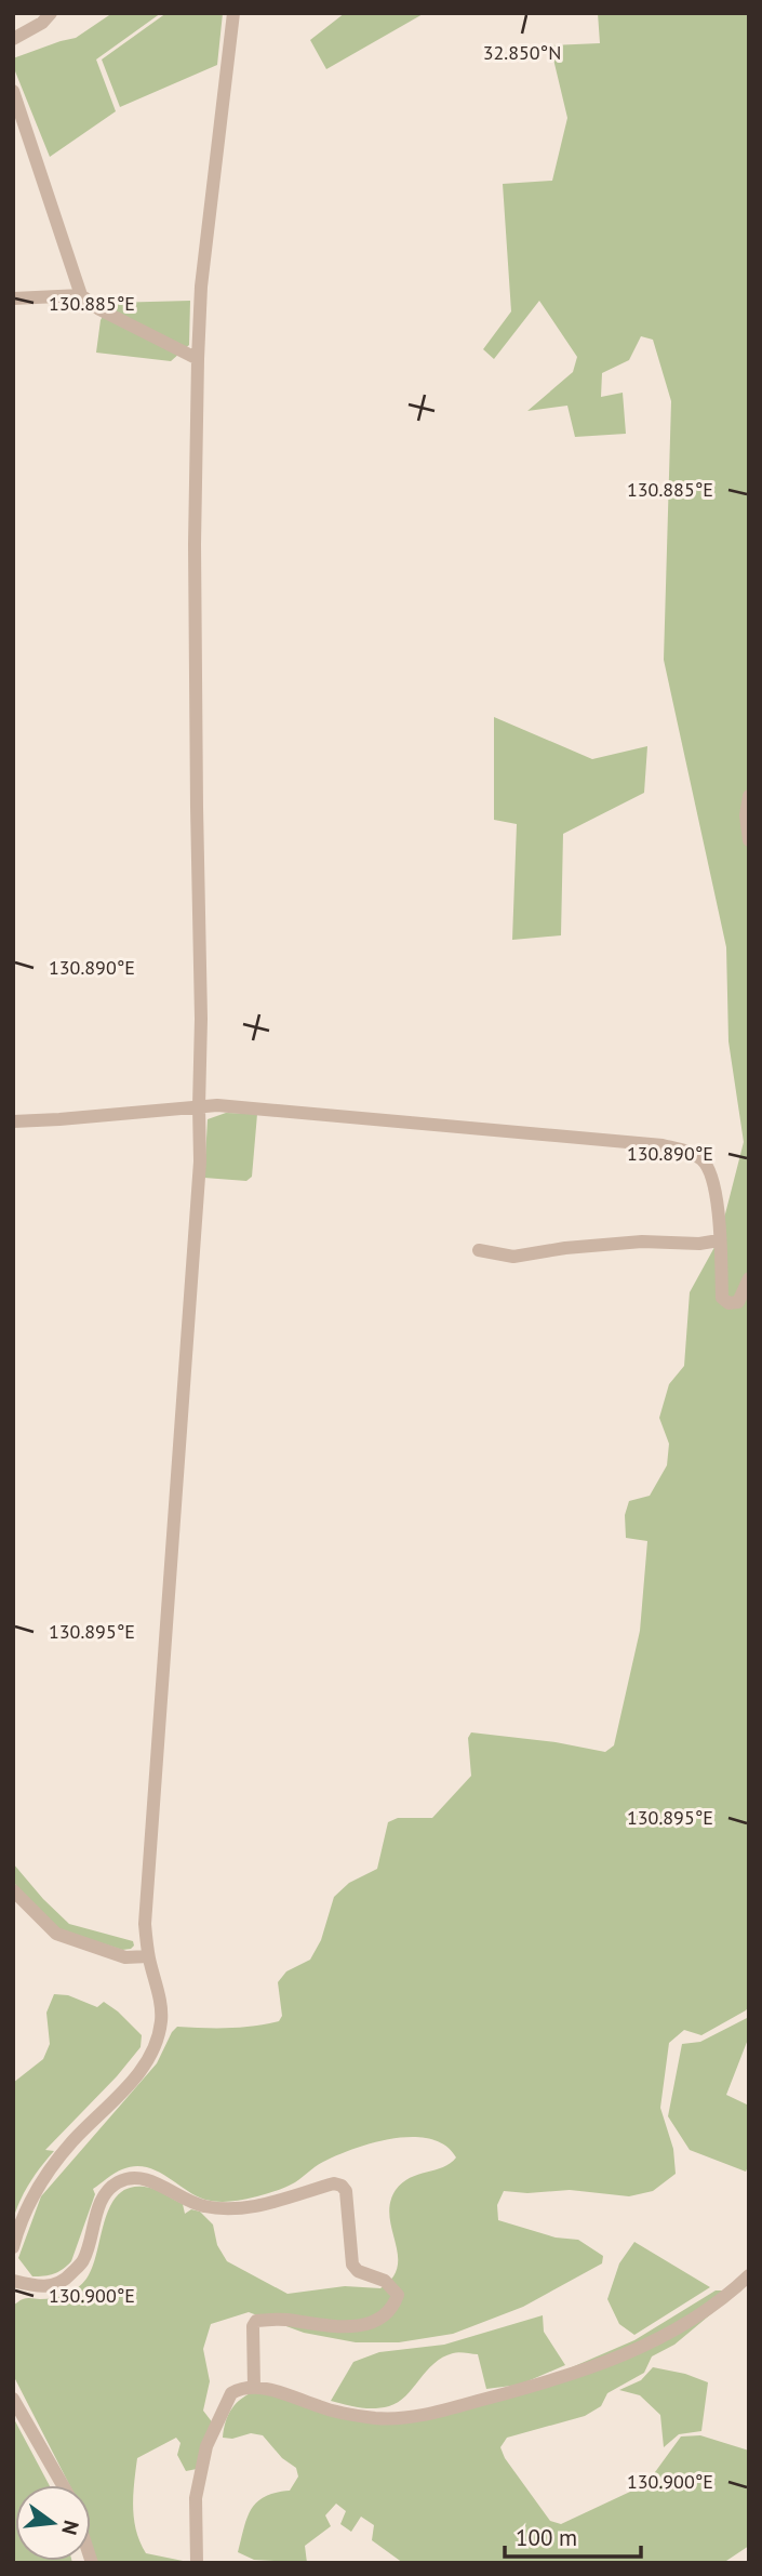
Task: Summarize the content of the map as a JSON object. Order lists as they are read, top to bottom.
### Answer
{
  "scale_bar": "100 m",
  "north": "right",
  "coordinates": [
    "32.850°N",
    "130.885°E",
    "130.890°E",
    "130.895°E",
    "130.900°E"
  ]
}
